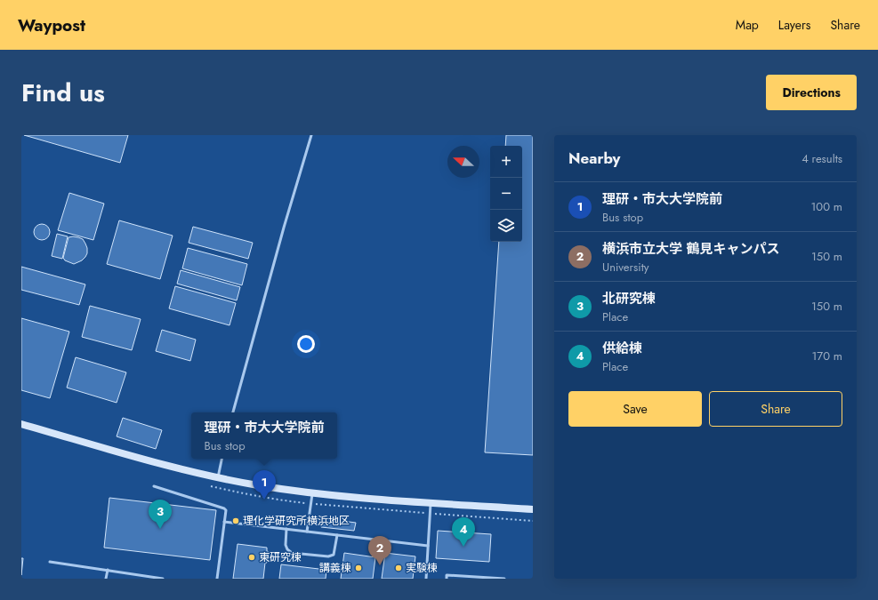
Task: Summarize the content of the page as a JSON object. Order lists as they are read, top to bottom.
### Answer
{
  "places": [
    "理化学研究所横浜地区",
    "東研究棟",
    "講義棟",
    "実験棟"
  ],
  "north": "left",
  "page": {
    "header": "Waypost",
    "nav": ["Map", "Layers", "Share"],
    "title": "Find us",
    "buttons": [
      "Directions",
      ["Save", "Share"]
    ],
    "heading": ["Nearby", "4 results"],
    "map_buttons": ["+", "−"],
    "list": [
      {
        "mark": "1",
        "name": "理研・市大大学院前",
        "note": "Bus stop",
        "value": "100 m"
      },
      {
        "mark": "2",
        "name": "横浜市立大学 鶴見キャンパス",
        "note": "University",
        "value": "150 m"
      },
      {
        "mark": "3",
        "name": "北研究棟",
        "note": "Place",
        "value": "150 m"
      },
      {
        "mark": "4",
        "name": "供給棟",
        "note": "Place",
        "value": "170 m"
      }
    ],
    "popup": ["理研・市大大学院前", "Bus stop"],
    "pins": [
      "1",
      "3",
      "4",
      "2"
    ]
  }
}
